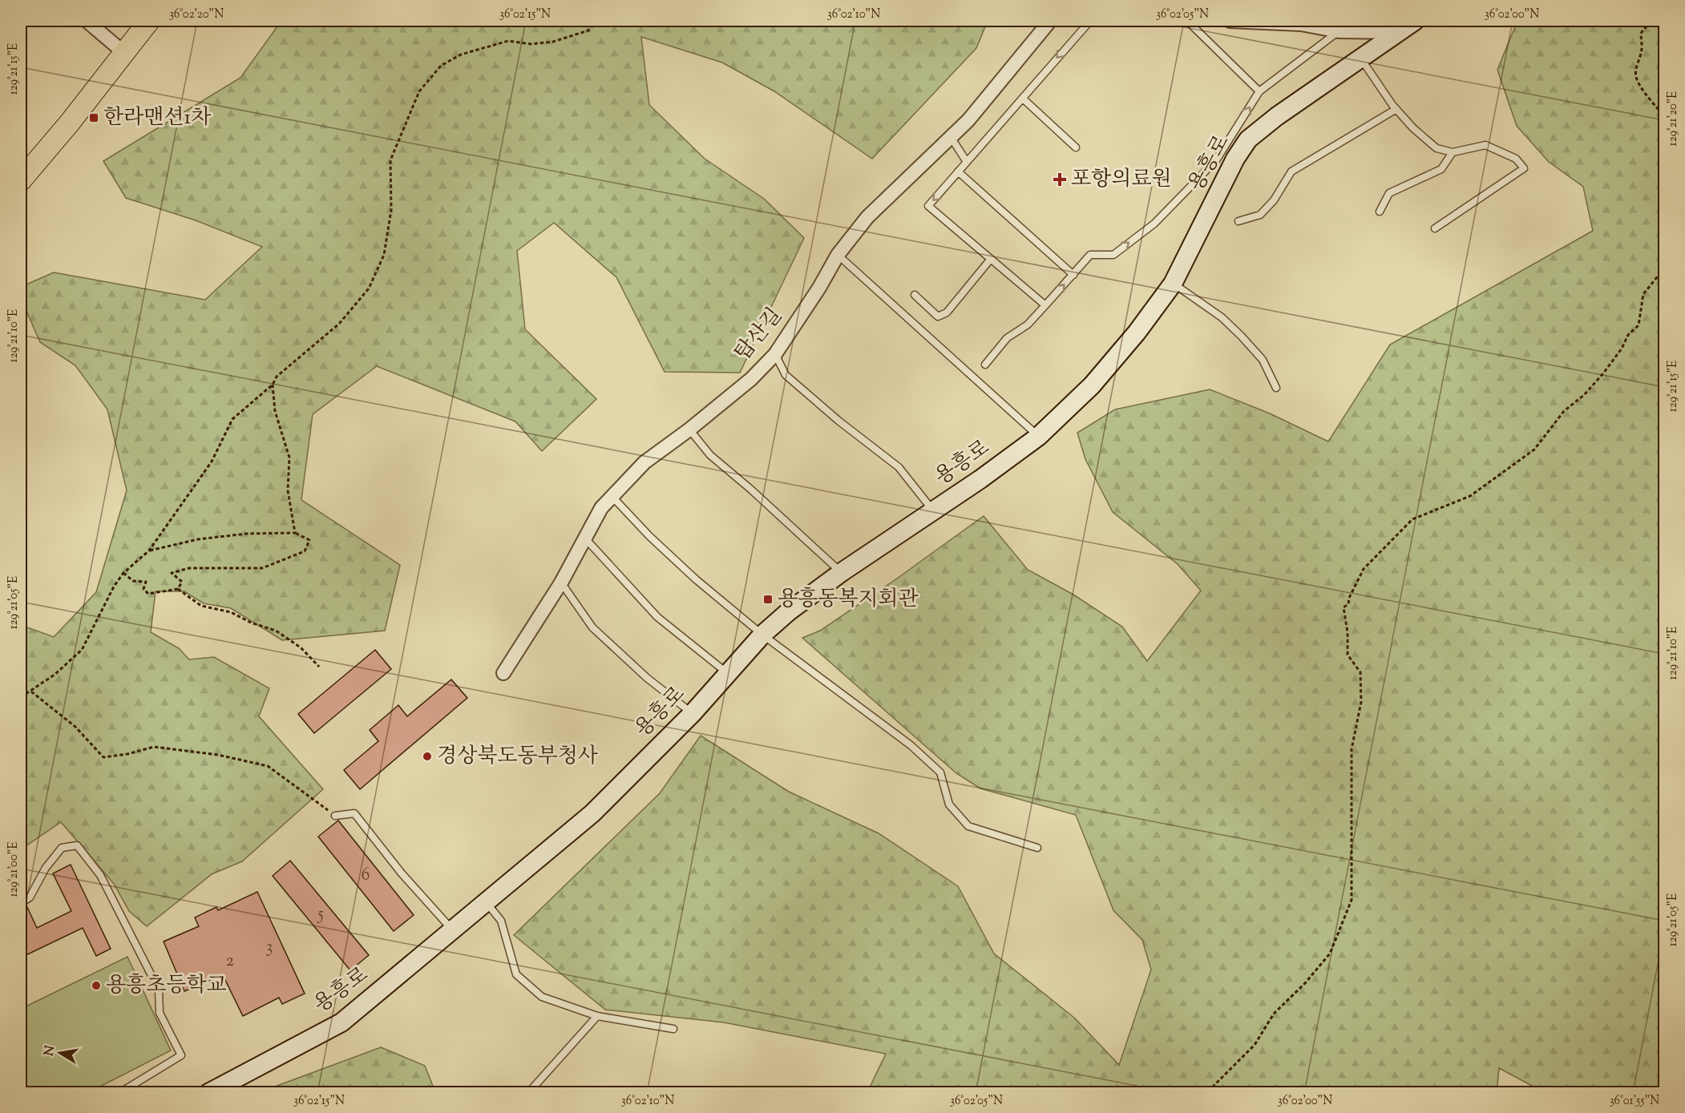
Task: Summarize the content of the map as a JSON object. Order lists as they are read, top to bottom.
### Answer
{
  "streets": {
    "street": ["용흥로", "탑산길"]
  },
  "places": {
    "transit": ["한라맨션1차", "용흥동복지회관"],
    "health": ["포항의료원"],
    "other": ["경상북도동부청사", "용흥초등학교"]
  },
  "house_numbers": [
    "6",
    "5",
    "3",
    "2"
  ],
  "north": "left",
  "coordinates": [
    "36°02'20\"N",
    "36°02'15\"N",
    "36°02'10\"N",
    "36°02'05\"N",
    "36°02'00\"N",
    "129°21'15\"E",
    "129°21'20\"E",
    "129°21'10\"E",
    "129°21'05\"E",
    "129°21'00\"E",
    "36°01'55\"N"
  ]
}
